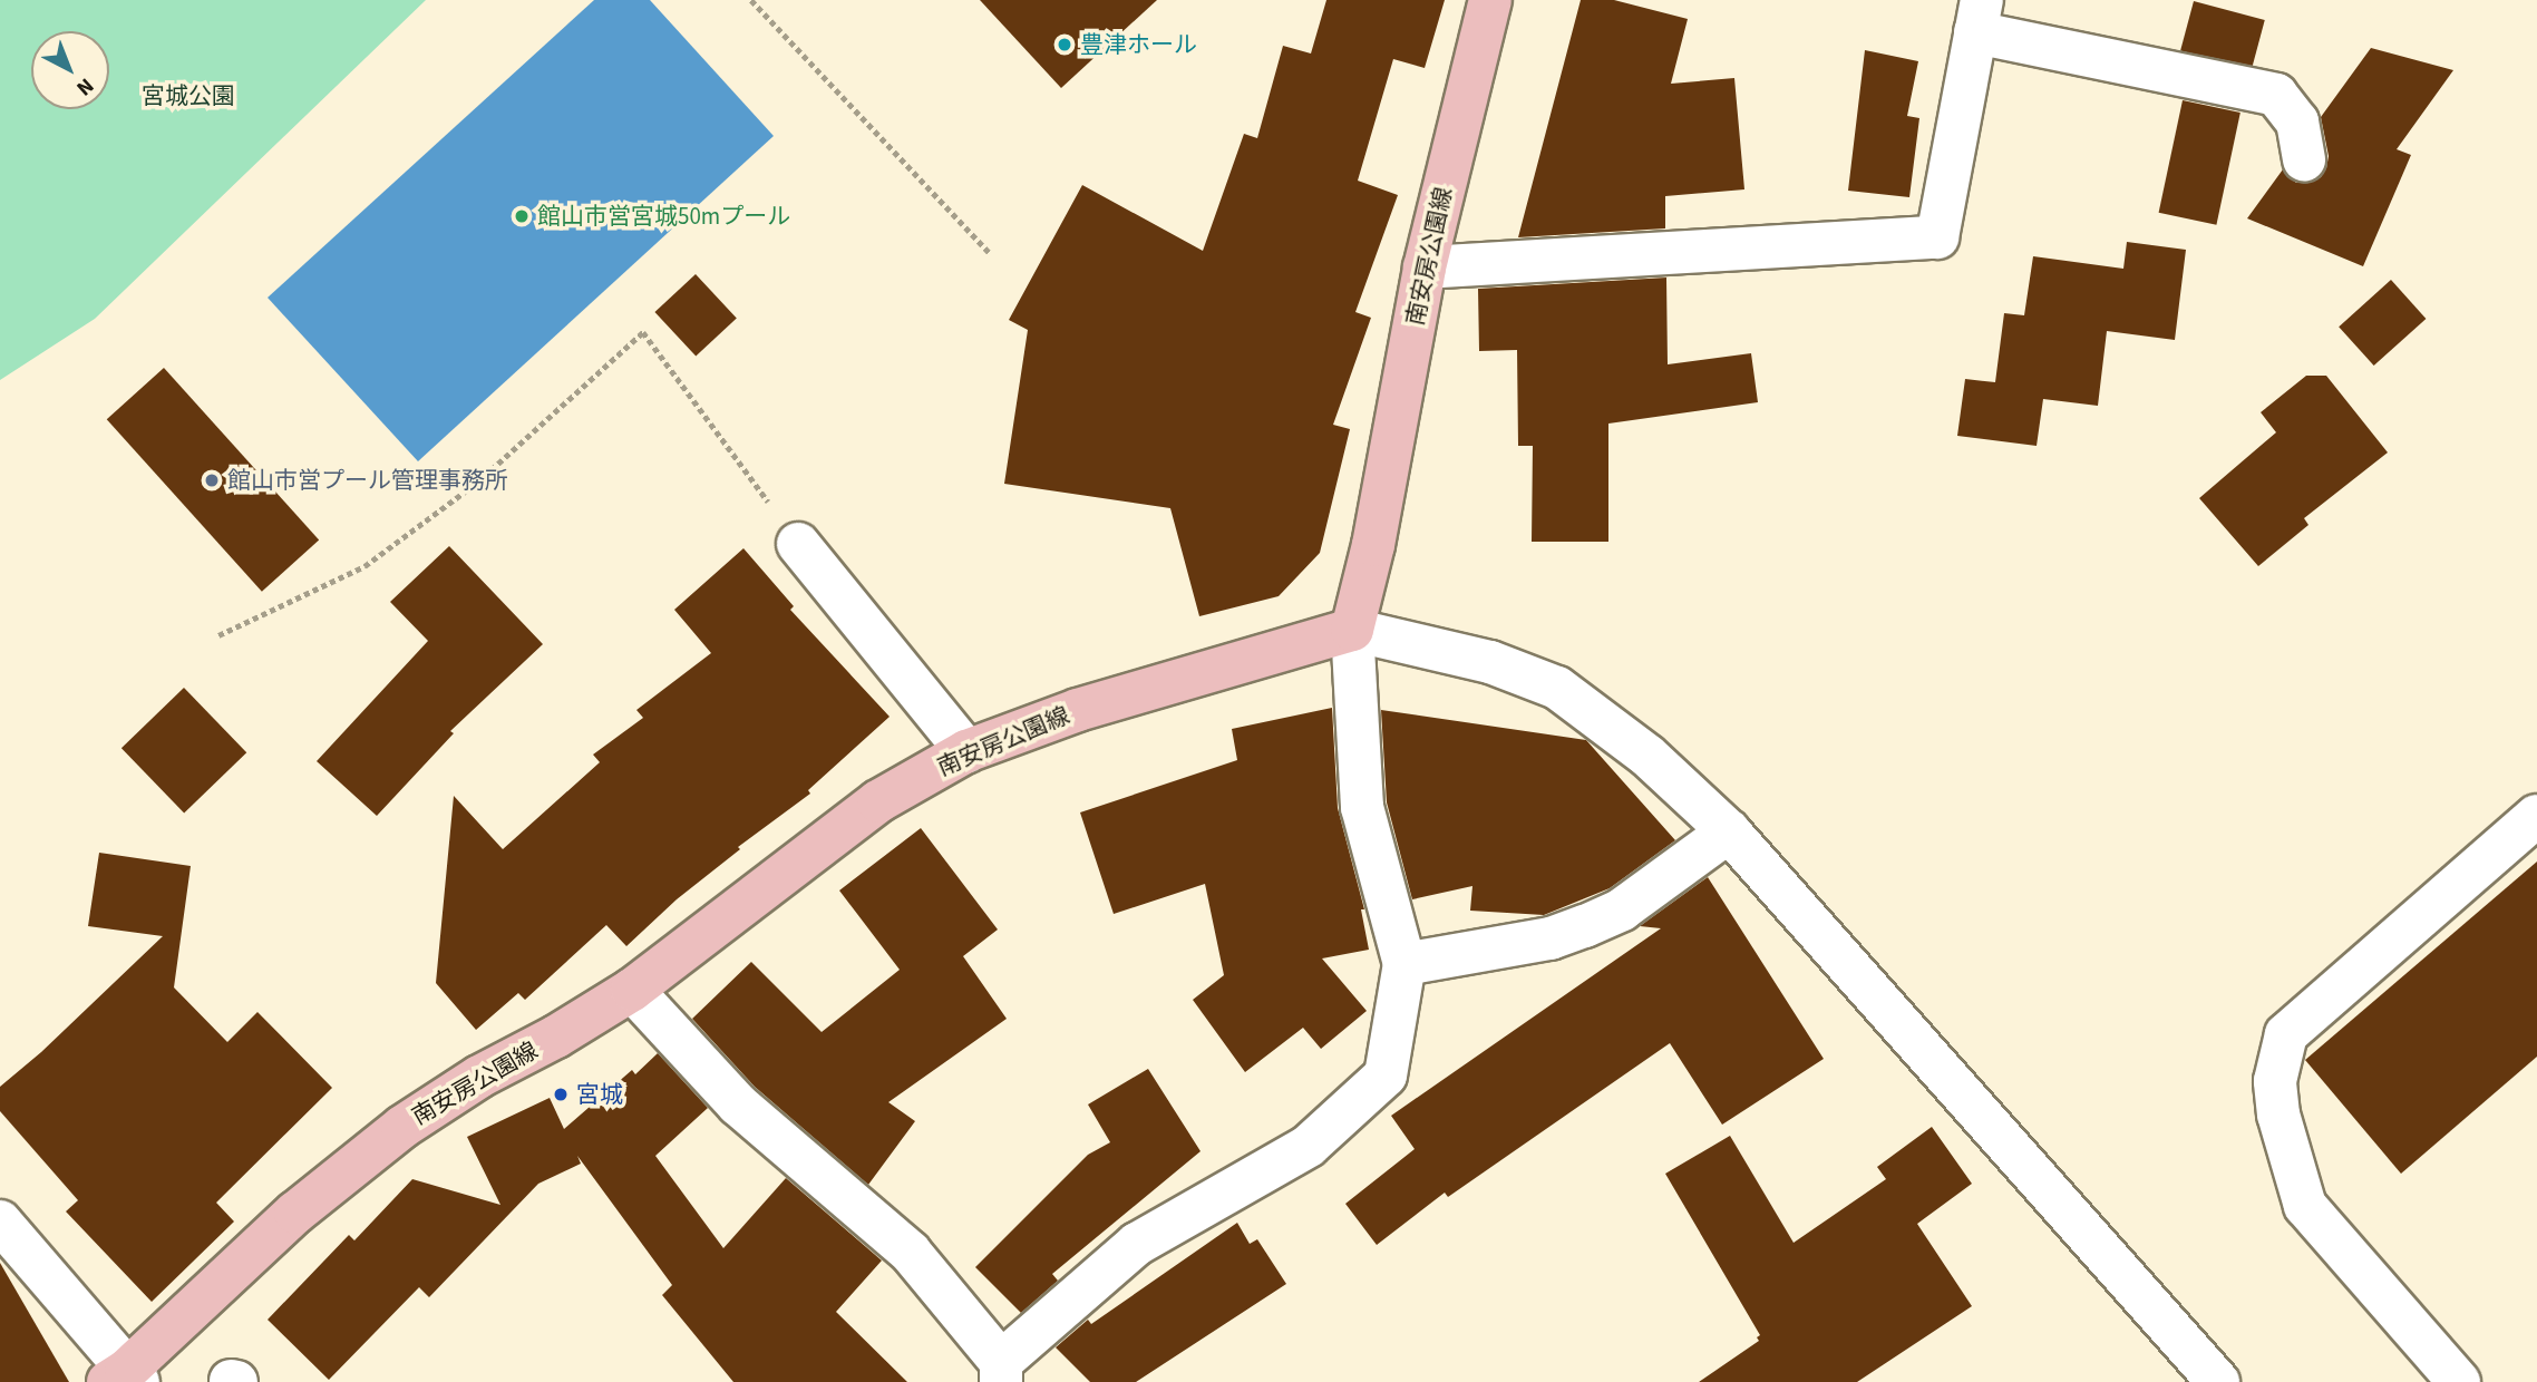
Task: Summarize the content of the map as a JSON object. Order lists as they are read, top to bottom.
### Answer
{
  "streets": {
    "main road": ["南安房公園線"]
  },
  "parks": ["宮城公園"],
  "places": [
    "豊津ホール",
    "館山市営宮城50mプール",
    "館山市営プール管理事務所",
    "宮城"
  ],
  "north": "bottom right"
}
